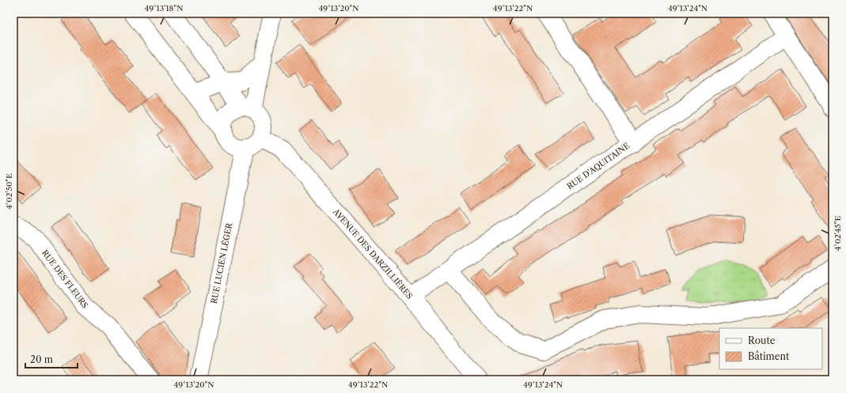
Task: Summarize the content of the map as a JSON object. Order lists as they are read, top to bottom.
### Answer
{
  "streets": {
    "street": [
      "RUE D'AQUITAINE",
      "AVENUE DES DARZILLIÈRES",
      "RUE LUCIEN LÉGER",
      "RUE DES FLEURS"
    ]
  },
  "crossings": [
    ["RUE D'AQUITAINE", "AVENUE DES DARZILLIÈRES"],
    ["AVENUE DES DARZILLIÈRES", "RUE LUCIEN LÉGER"]
  ],
  "legend": ["Route", "Bâtiment"],
  "scale_bar": "20 m",
  "coordinates": [
    "49°13'18\"N",
    "49°13'20\"N",
    "49°13'22\"N",
    "49°13'24\"N",
    "4°02'50\"E",
    "4°02'45\"E"
  ]
}
